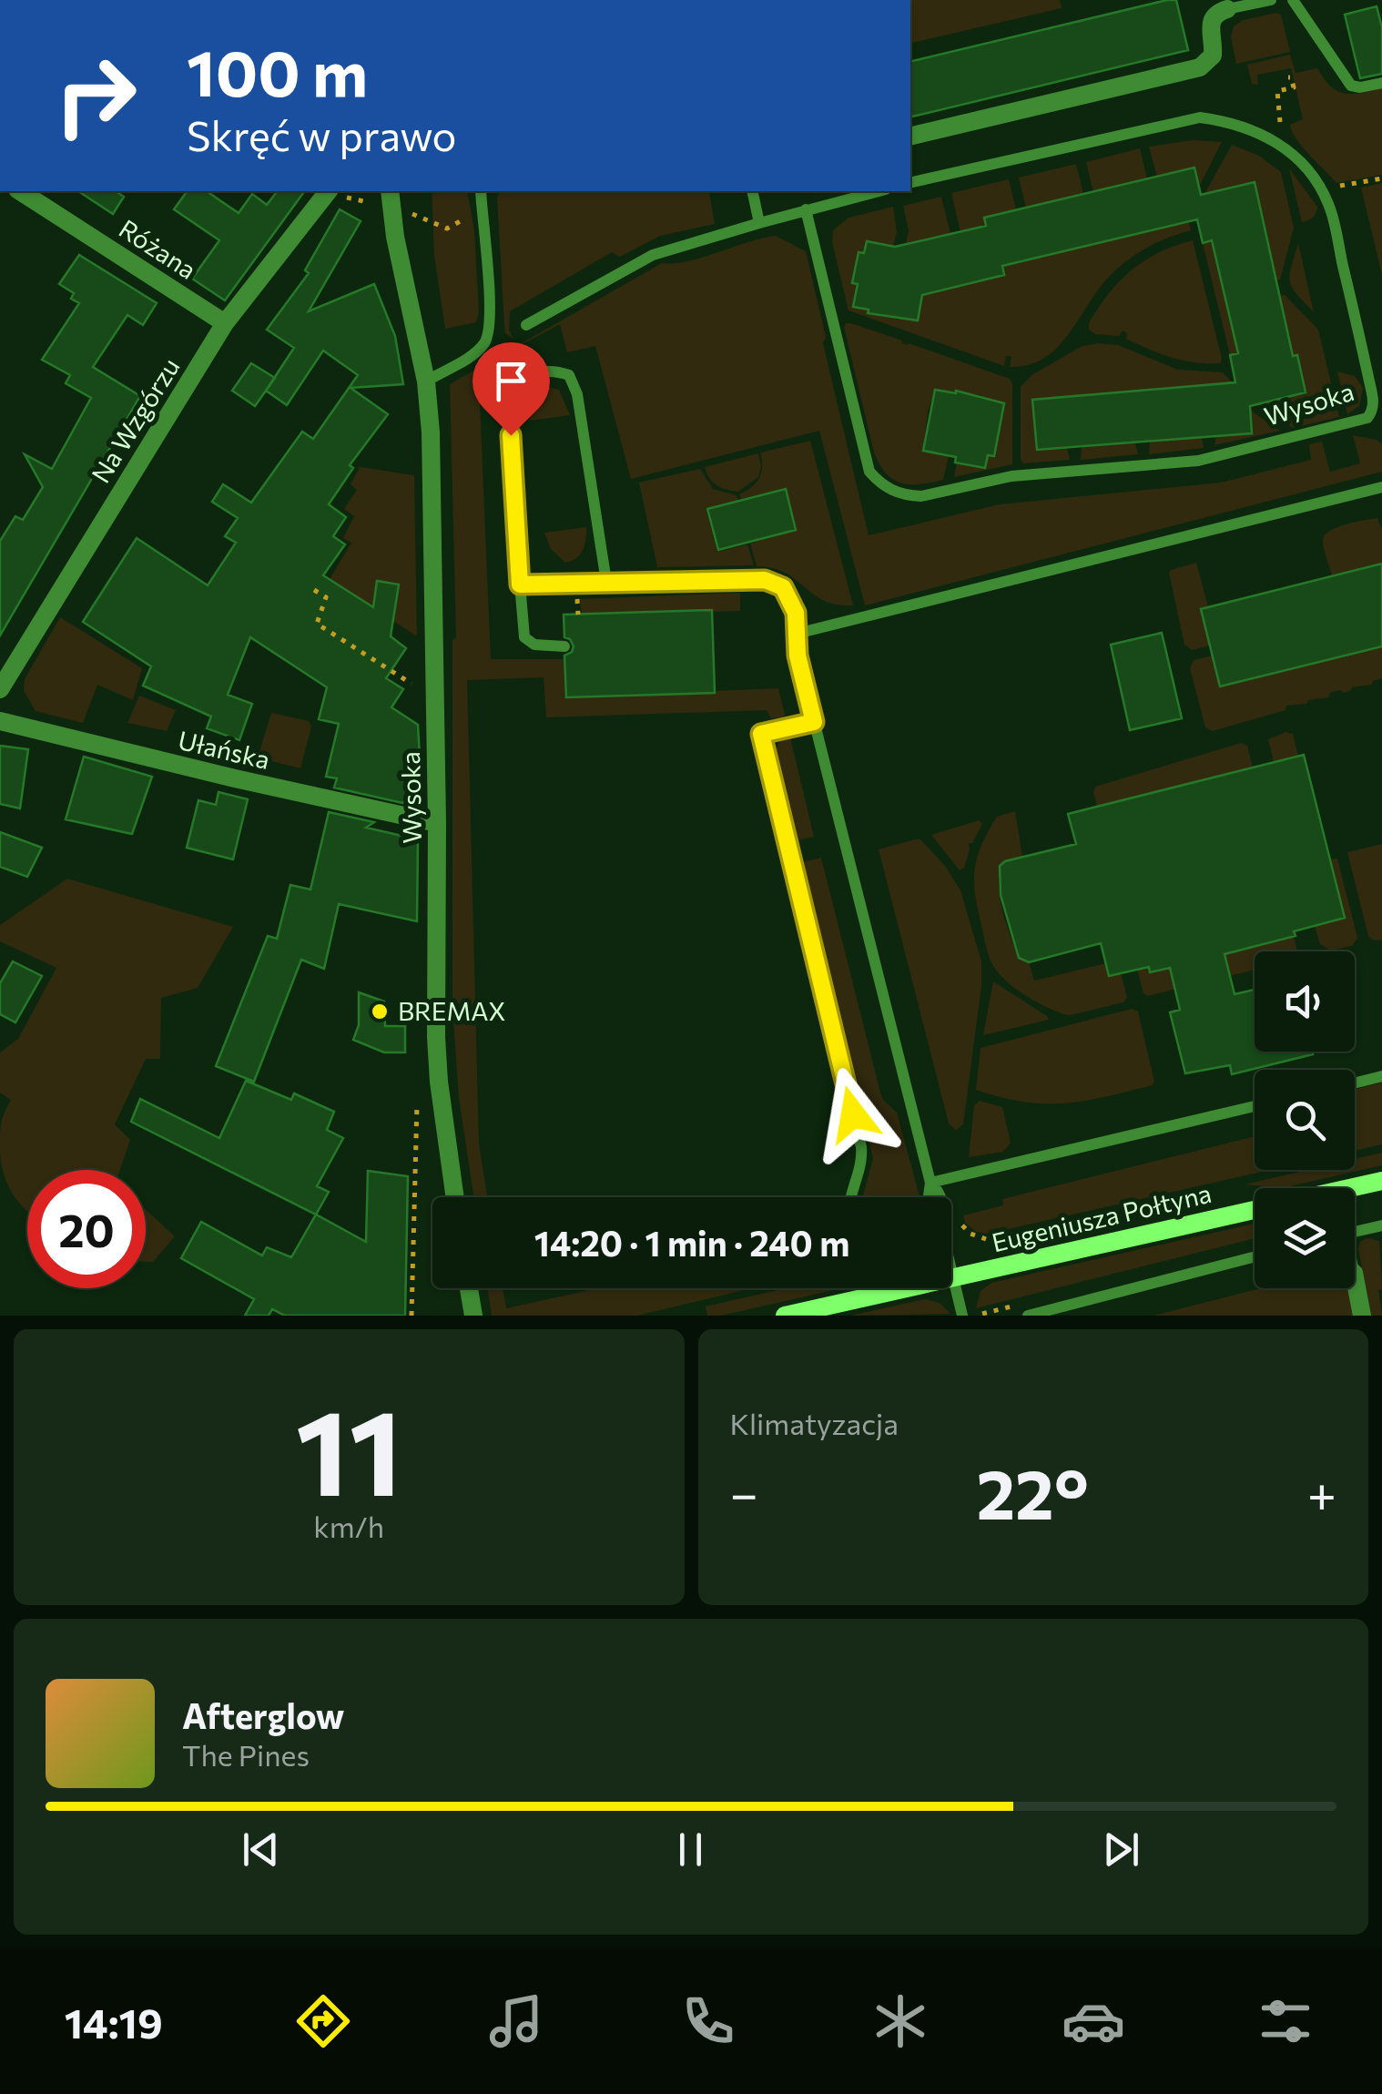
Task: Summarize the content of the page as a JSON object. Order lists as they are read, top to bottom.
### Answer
{
  "streets": {
    "street": [
      "Różana",
      "Wysoka",
      "Na Wzgórzu",
      "Ułańska",
      "Eugeniusza Połtyna"
    ]
  },
  "crossings": [
    ["Różana", "Na Wzgórzu"],
    ["Wysoka", "Ułańska"]
  ],
  "places": ["BREMAX"],
  "page": {
    "turn": ["100 m", "Skręć w prawo"],
    "limit": "20",
    "trip": "14:20 · 1 min · 240 m",
    "tile": [
      ["11", "km/h"],
      "Klimatyzacja"
    ],
    "heat": ["−", "22°", "+"],
    "song": ["Afterglow", "The Pines"],
    "tabs": "14:19"
  }
}
